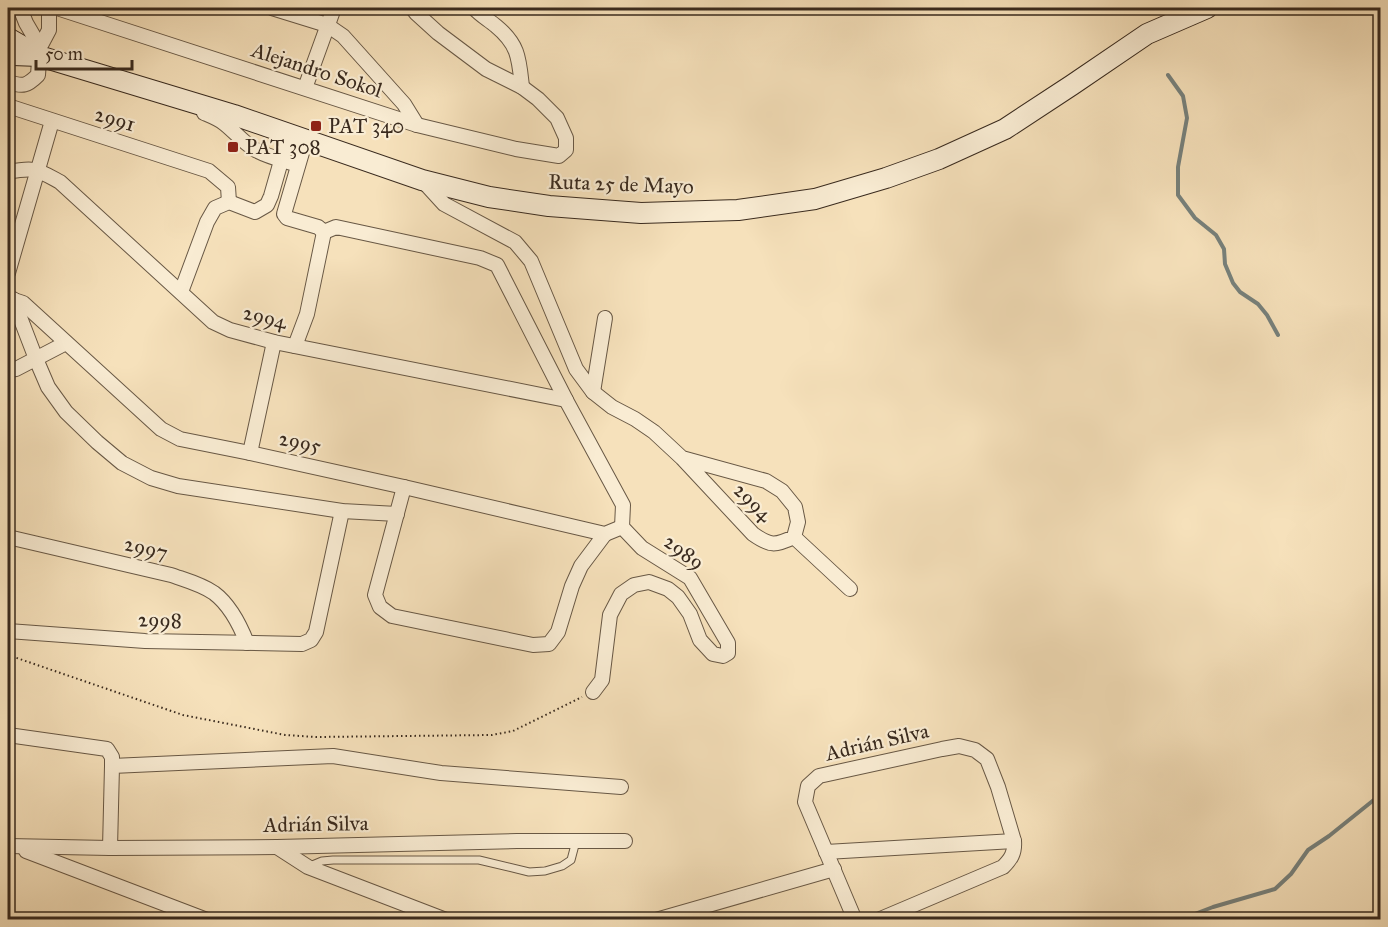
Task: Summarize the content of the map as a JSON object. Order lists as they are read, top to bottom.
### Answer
{
  "streets": {
    "main road": ["Ruta 25 de Mayo"],
    "street": [
      "Alejandro Sokol",
      "2991",
      "2994",
      "2995",
      "2997",
      "2989",
      "2998",
      "Adrián Silva"
    ]
  },
  "crossings": [
    ["2995", "2998"],
    ["2997", "2998"]
  ],
  "places": {
    "transit": ["PAT 340", "PAT 308"]
  },
  "scale_bar": "50 m"
}
